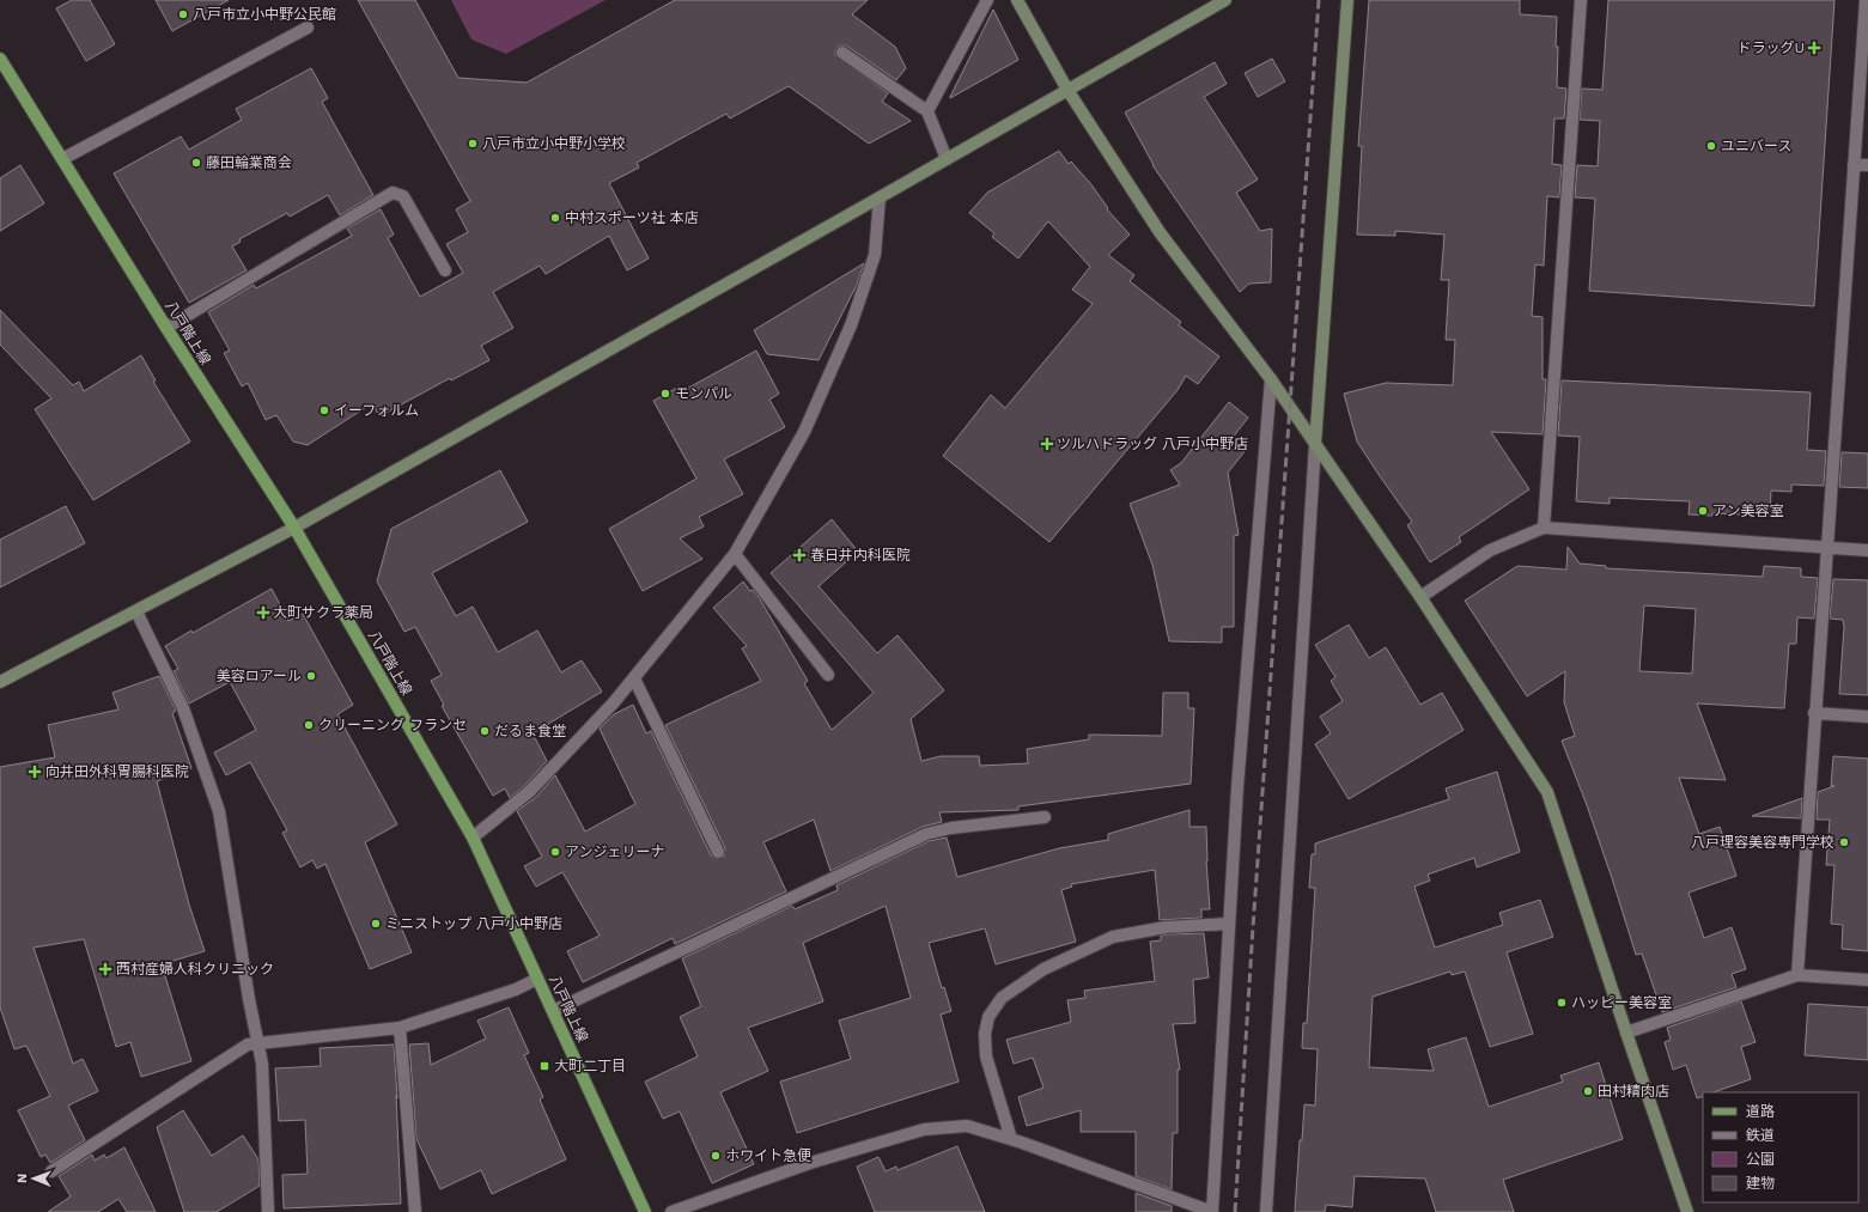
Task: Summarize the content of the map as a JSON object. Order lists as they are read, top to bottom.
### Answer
{
  "streets": {
    "main road": ["八戸階上線"]
  },
  "places": {
    "other": [
      "八戸市立小中野公民館",
      "八戸市立小中野小学校",
      "ユニバース",
      "藤田輪業商会",
      "中村スポーツ社 本店",
      "モンパル",
      "イーフォルム",
      "アン美容室",
      "美容ロアール",
      "クリーニング フランセ",
      "だるま食堂",
      "八戸理容美容専門学校",
      "アンジェリーナ",
      "ミニストップ 八戸小中野店",
      "ハッピー美容室",
      "田村精肉店",
      "ホワイト急便"
    ],
    "health": [
      "ドラッグU",
      "ツルハドラッグ 八戸小中野店",
      "春日井内科医院",
      "大町サクラ薬局",
      "向井田外科胃腸科医院",
      "西村産婦人科クリニック"
    ],
    "transit": ["大町二丁目"]
  },
  "legend": [
    "道路",
    "鉄道",
    "公園",
    "建物"
  ],
  "north": "left"
}
